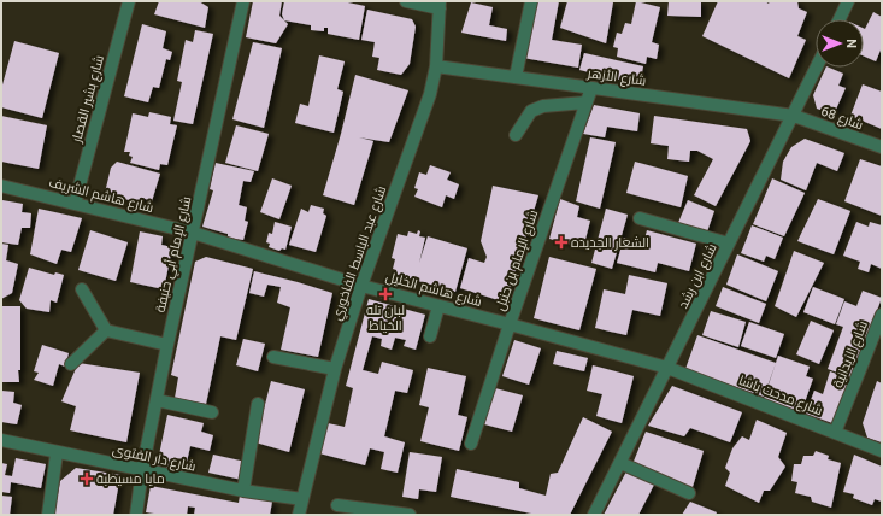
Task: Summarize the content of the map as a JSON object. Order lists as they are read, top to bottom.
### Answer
{
  "streets": {
    "street": [
      "شارع الأزهر",
      "شارع بشير القصار",
      "شارع 68",
      "شارع هاشم الشريف",
      "شارع عبد الباسط الفاخوري",
      "شارع الإمام أبي حنيفة",
      "شارع الإمام بن حنبل",
      "شارع ابن رشد",
      "شارع هاشم الخليل",
      "شارع الزيدانية",
      "شارع مدحت باشا",
      "شارع دار الفتوى"
    ]
  },
  "crossings": [
    ["شارع الأزهر", "شارع 68"],
    ["شارع الأزهر", "شارع عبد الباسط الفاخوري"],
    ["شارع الأزهر", "شارع الإمام بن حنبل"],
    ["شارع الأزهر", "شارع ابن رشد"],
    ["شارع بشير القصار", "شارع هاشم الشريف"],
    ["شارع 68", "شارع ابن رشد"],
    ["شارع هاشم الشريف", "شارع الإمام أبي حنيفة"],
    ["شارع هاشم الشريف", "شارع هاشم الخليل"],
    ["شارع عبد الباسط الفاخوري", "شارع هاشم الخليل"],
    ["شارع عبد الباسط الفاخوري", "شارع دار الفتوى"],
    ["شارع الإمام أبي حنيفة", "شارع هاشم الخليل"],
    ["شارع الإمام أبي حنيفة", "شارع دار الفتوى"],
    ["شارع الإمام بن حنبل", "شارع هاشم الخليل"],
    ["شارع ابن رشد", "شارع هاشم الخليل"],
    ["شارع ابن رشد", "شارع مدحت باشا"],
    ["شارع هاشم الخليل", "شارع مدحت باشا"],
    ["شارع الزيدانية", "شارع مدحت باشا"]
  ],
  "places": {
    "health": ["الشعار الجديده", "لبان تله الخياط", "مايا مسيطبة"]
  },
  "north": "right"
}
